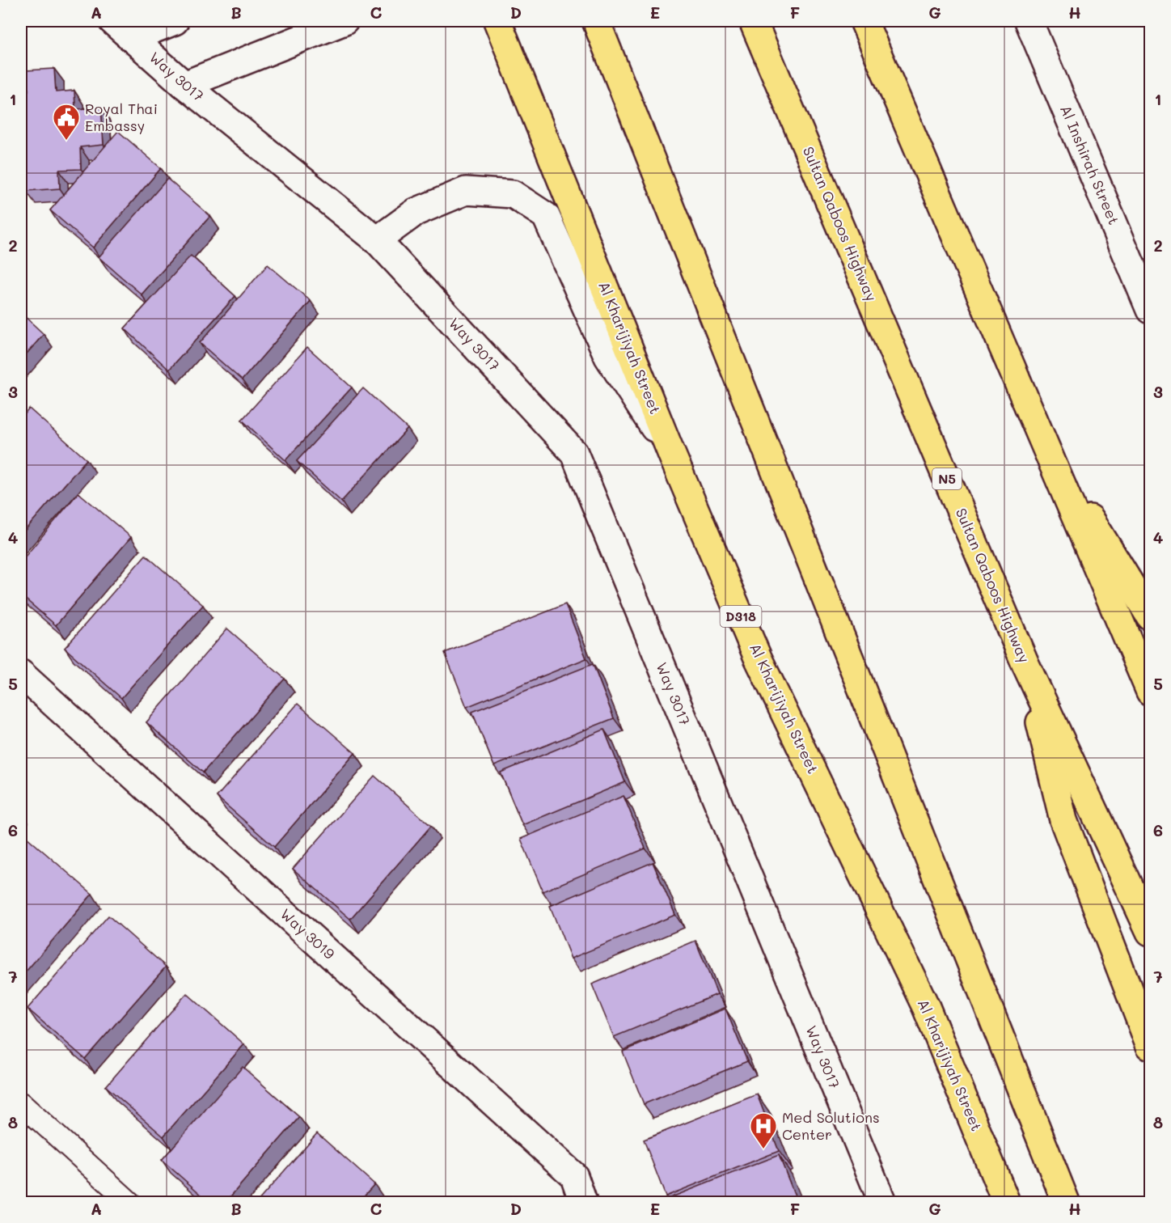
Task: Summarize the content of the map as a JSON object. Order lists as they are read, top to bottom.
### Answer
{
  "streets": {
    "main road": [
      "Sultan Qaboos Highway",
      "Al Kharijiyah Street",
      "N5",
      "D318"
    ],
    "street": ["Way 3017", "Al Inshirah Street", "Way 3019"]
  },
  "places": {
    "public building": ["Royal Thai Embassy"],
    "hospital": ["Med Solutions Center"]
  },
  "grid": {
    "columns": [
      "A",
      "B",
      "C",
      "D",
      "E",
      "F",
      "G",
      "H"
    ],
    "rows": [
      "1",
      "2",
      "3",
      "4",
      "5",
      "6",
      "7",
      "8"
    ]
  }
}
